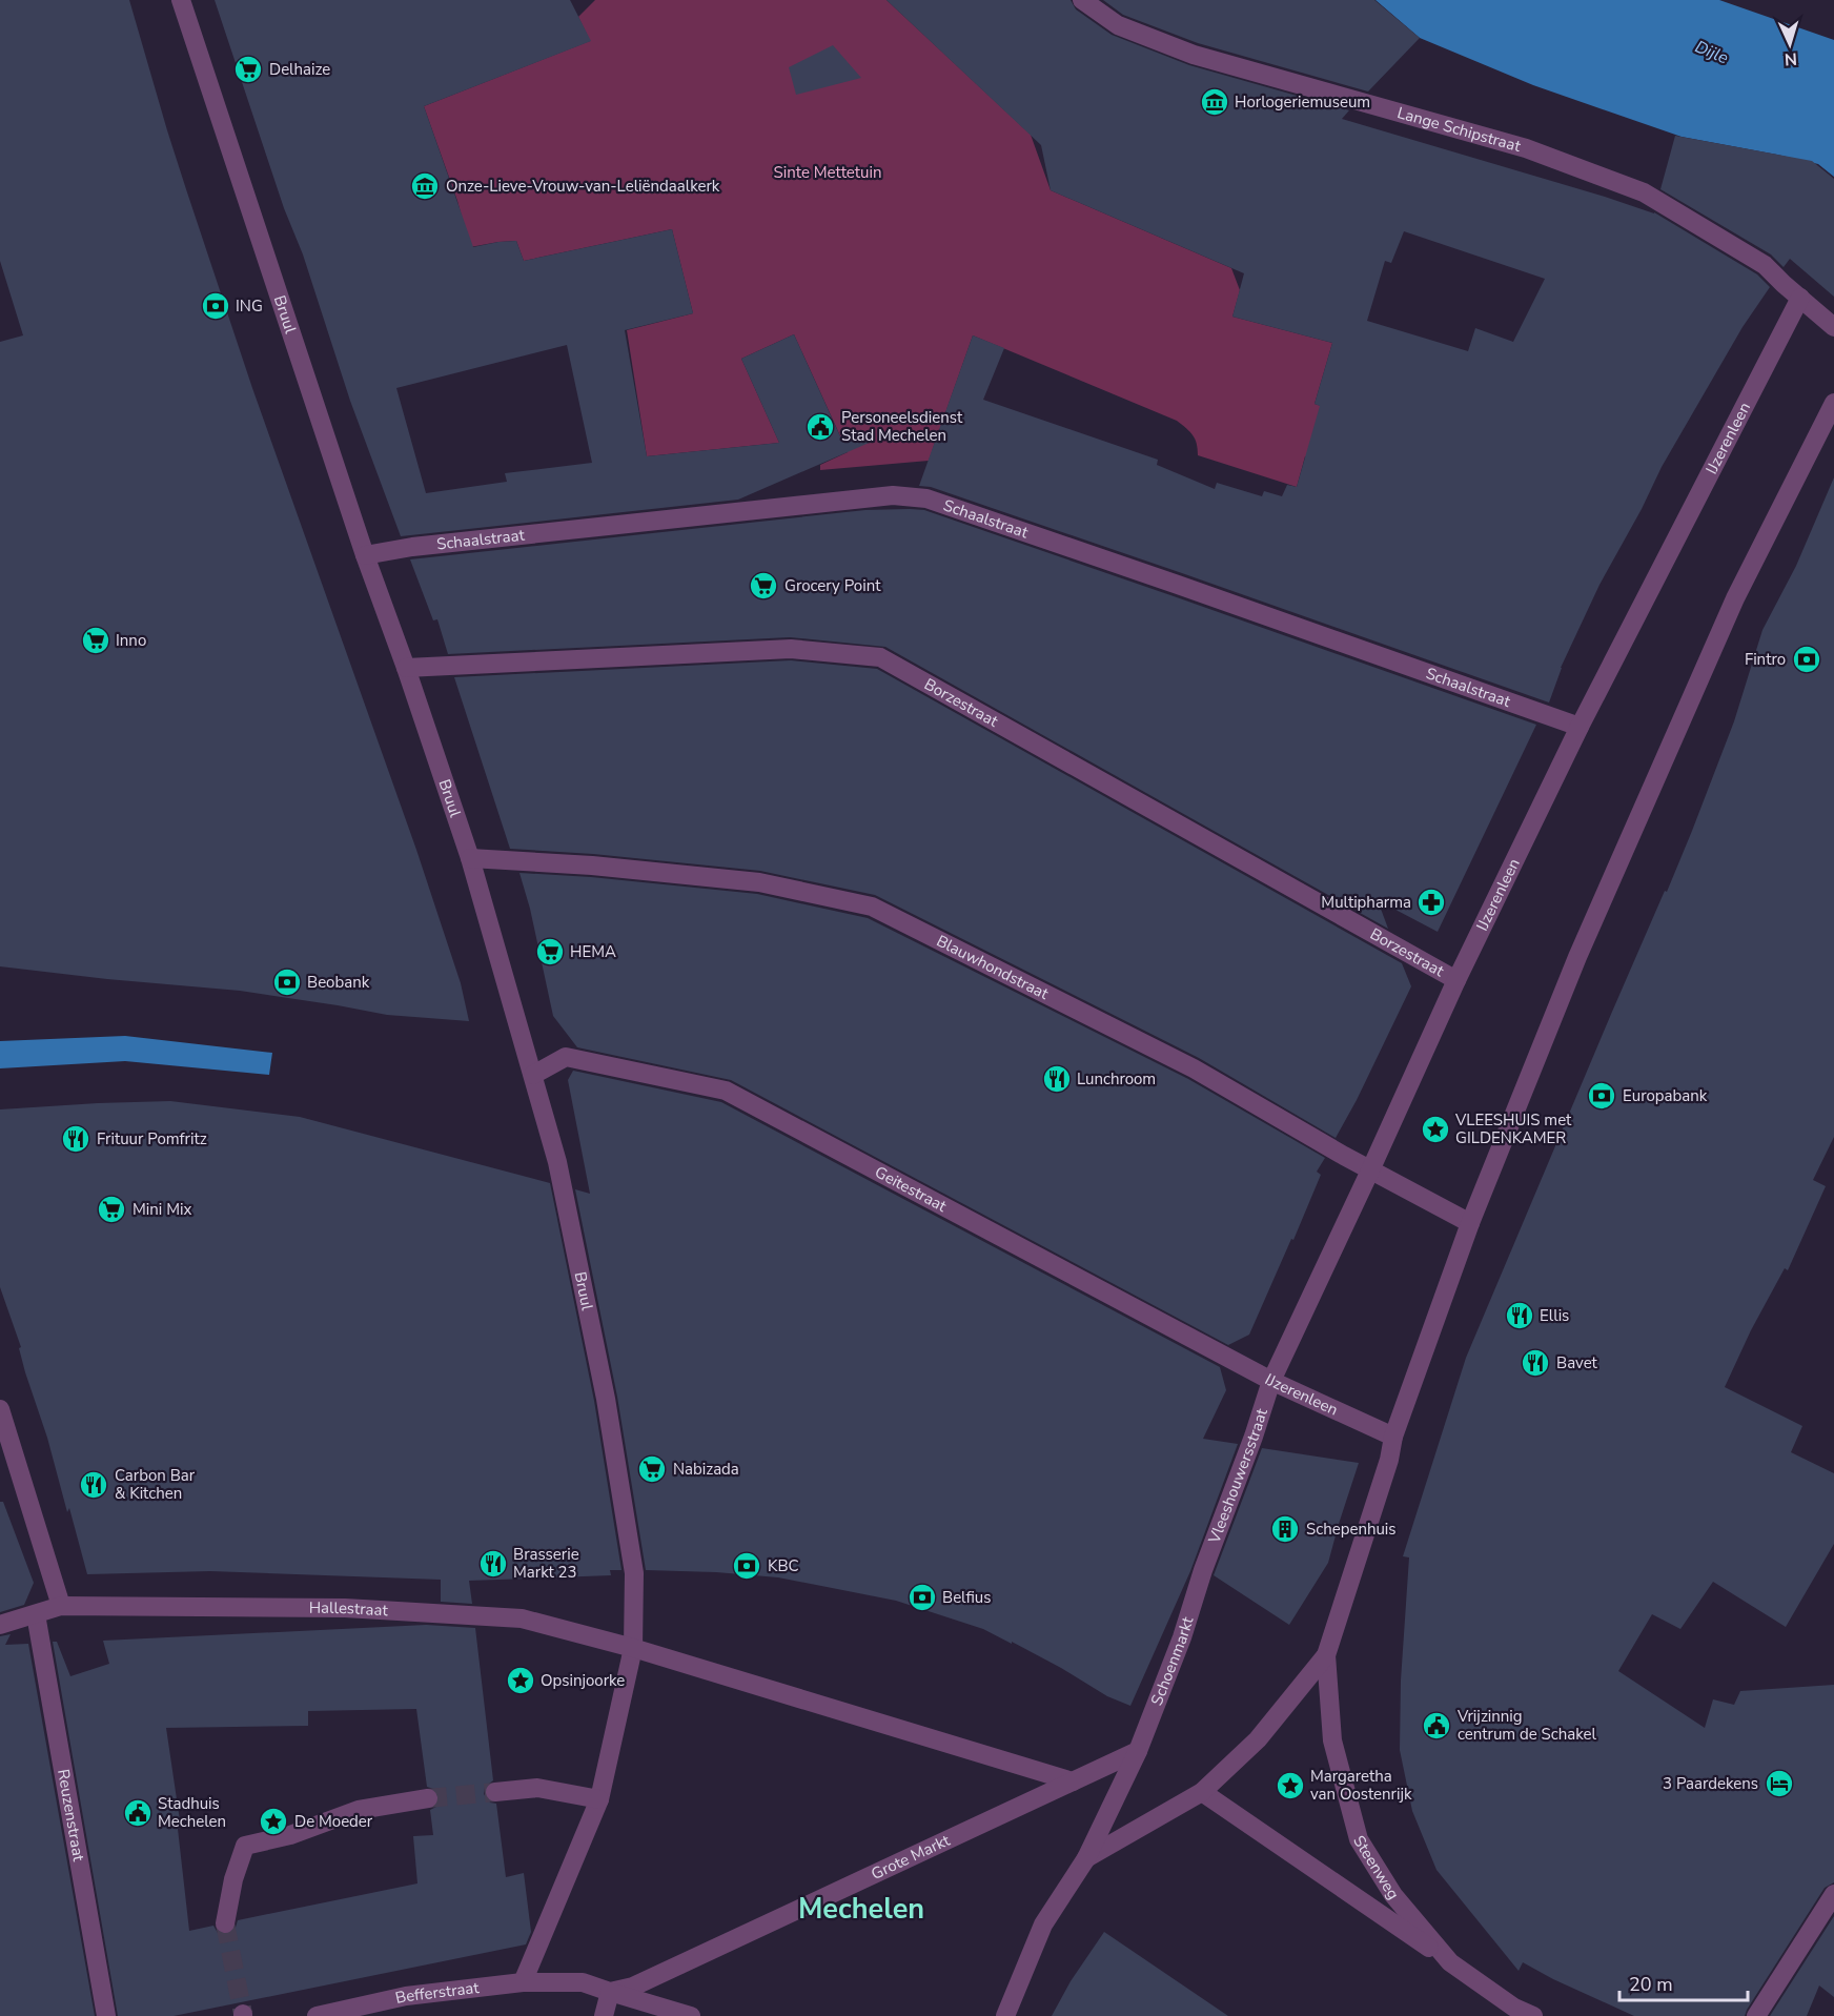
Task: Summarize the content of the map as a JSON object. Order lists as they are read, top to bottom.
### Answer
{
  "streets": {
    "street": [
      "Lange Schipstraat",
      "Bruul",
      "IJzerenleen",
      "Schaalstraat",
      "Borzestraat",
      "Blauwhondstraat",
      "Geitestraat",
      "Vleeshouwersstraat",
      "Hallestraat",
      "Schoenmarkt",
      "Reuzenstraat",
      "Grote Markt",
      "Steenweg",
      "Befferstraat"
    ]
  },
  "crossings": [
    ["Lange Schipstraat", "IJzerenleen"],
    ["Bruul", "Schaalstraat"],
    ["Bruul", "Borzestraat"],
    ["Bruul", "Blauwhondstraat"],
    ["Bruul", "Geitestraat"],
    ["Bruul", "Hallestraat"],
    ["IJzerenleen", "Schaalstraat"],
    ["IJzerenleen", "Borzestraat"],
    ["IJzerenleen", "Blauwhondstraat"],
    ["IJzerenleen", "Geitestraat"],
    ["IJzerenleen", "Vleeshouwersstraat"],
    ["IJzerenleen", "Steenweg"],
    ["Geitestraat", "Vleeshouwersstraat"],
    ["Vleeshouwersstraat", "Schoenmarkt"],
    ["Hallestraat", "Reuzenstraat"],
    ["Schoenmarkt", "Grote Markt"]
  ],
  "districts": ["Mechelen"],
  "water": ["Dijle"],
  "parks": ["Sinte Mettetuin"],
  "places": {
    "supermarket": [
      "Delhaize",
      "Grocery Point",
      "Inno",
      "HEMA",
      "Mini Mix",
      "Nabizada"
    ],
    "museum": ["Horlogeriemuseum", "Onze-Lieve-Vrouw-van-Leliëndaalkerk"],
    "bank": [
      "ING",
      "Fintro",
      "Beobank",
      "Europabank",
      "KBC",
      "Belfius"
    ],
    "public building": ["Personeelsdienst Stad Mechelen", "Vrijzinnig centrum de Schakel", "Stadhuis Mechelen"],
    "pharmacy": ["Multipharma"],
    "restaurant": [
      "Lunchroom",
      "Frituur Pomfritz",
      "Ellis",
      "Bavet",
      "Carbon Bar & Kitchen",
      "Brasserie Markt 23"
    ],
    "place": [
      "VLEESHUIS met GILDENKAMER",
      "Opsinjoorke",
      "Margaretha van Oostenrijk",
      "De Moeder"
    ],
    "building": ["Schepenhuis"],
    "hotel": ["3 Paardekens"]
  },
  "scale_bar": "20 m",
  "north": "bottom"
}
